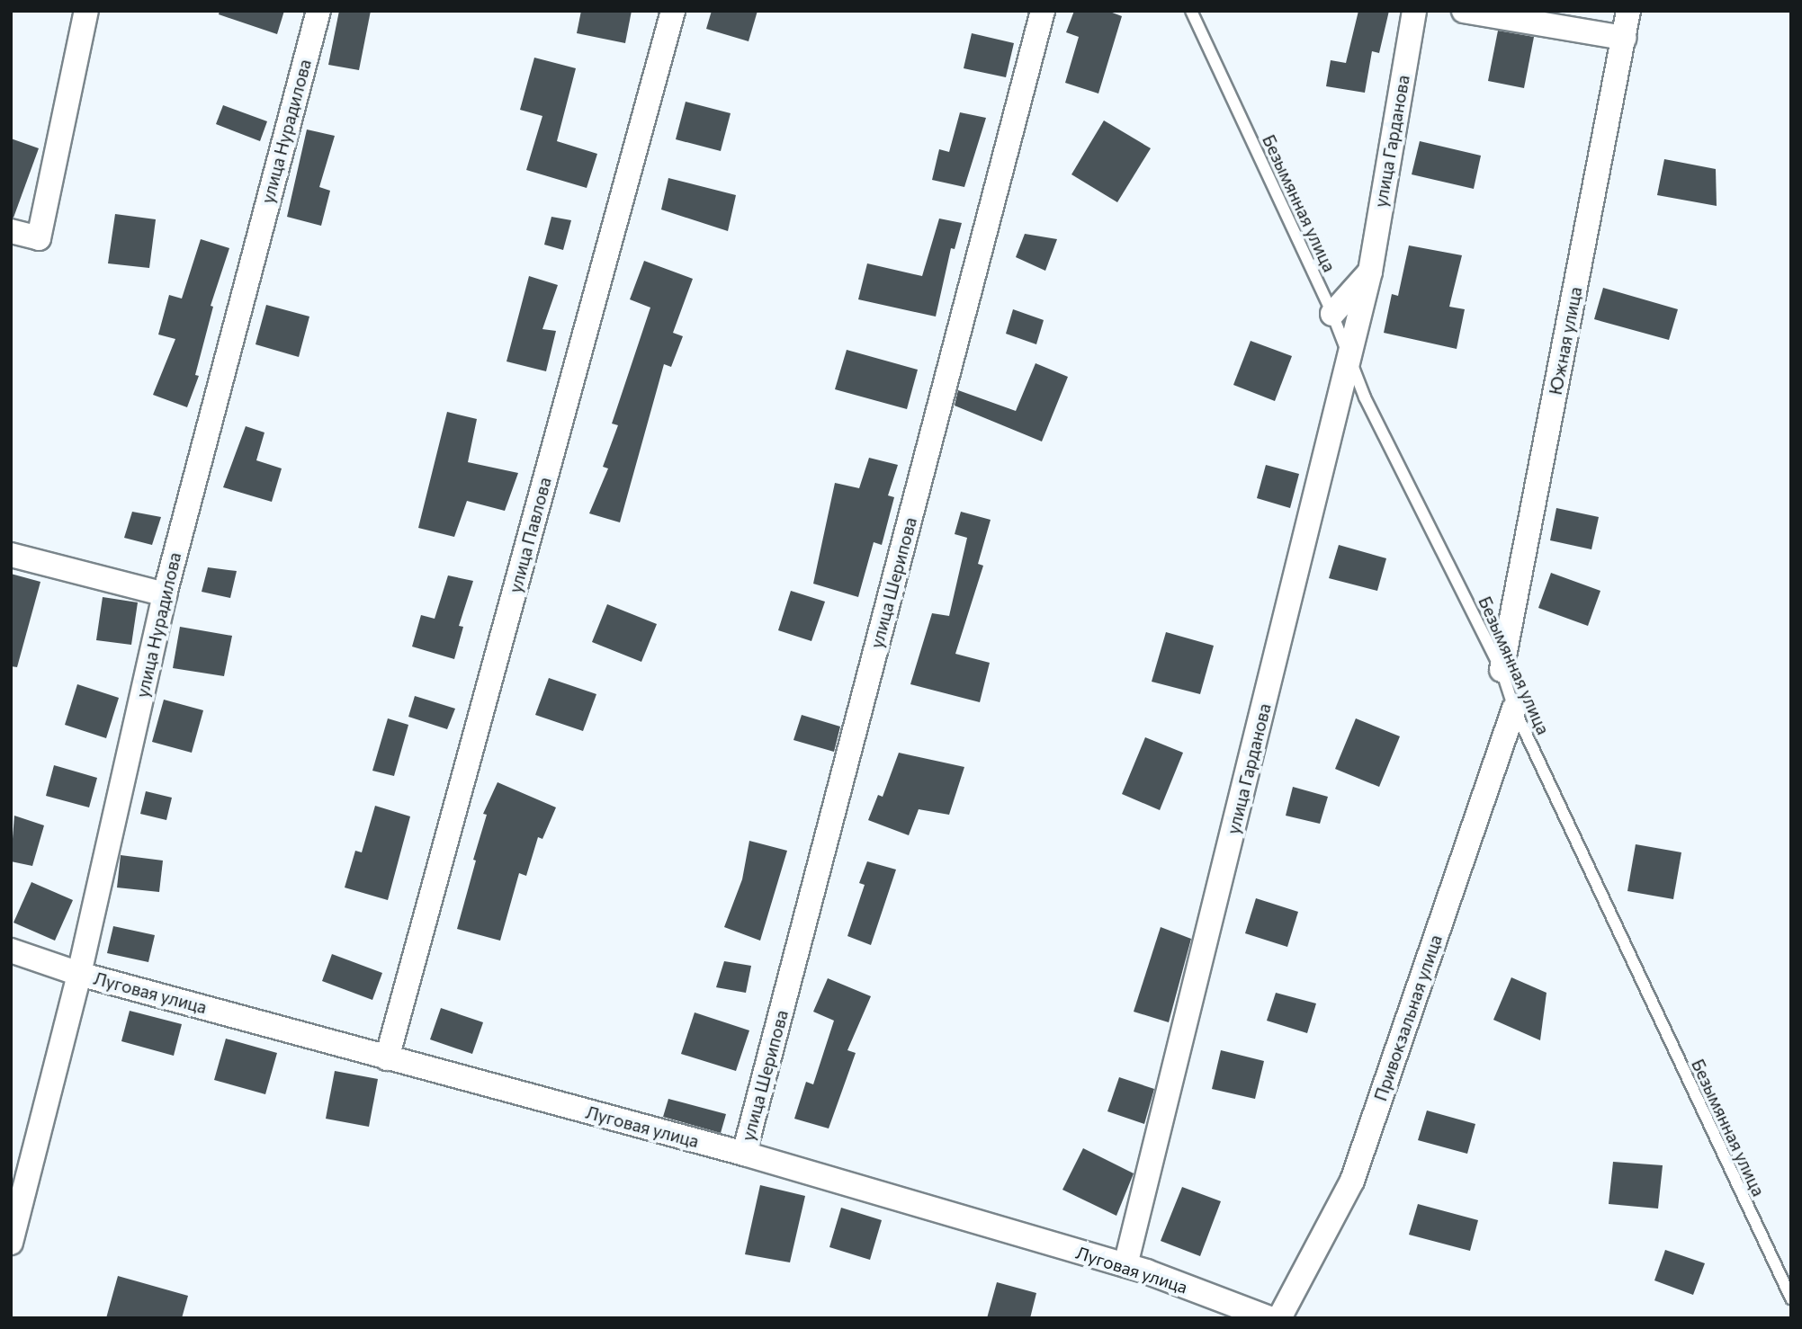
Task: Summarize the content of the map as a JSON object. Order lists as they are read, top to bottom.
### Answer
{
  "streets": {
    "street": [
      "улица Нурадилова",
      "улица Гарданова",
      "Южная улица",
      "улица Павлова",
      "улица Шерипова",
      "Луговая улица",
      "Привокзальная улица"
    ],
    "lane": ["Безымянная улица"]
  },
  "crossings": [
    ["улица Нурадилова", "Луговая улица"],
    ["улица Гарданова", "Безымянная улица"],
    ["улица Гарданова", "Луговая улица"],
    ["Безымянная улица", "Южная улица"],
    ["Безымянная улица", "Привокзальная улица"],
    ["улица Павлова", "Луговая улица"],
    ["улица Шерипова", "Луговая улица"]
  ]
}
